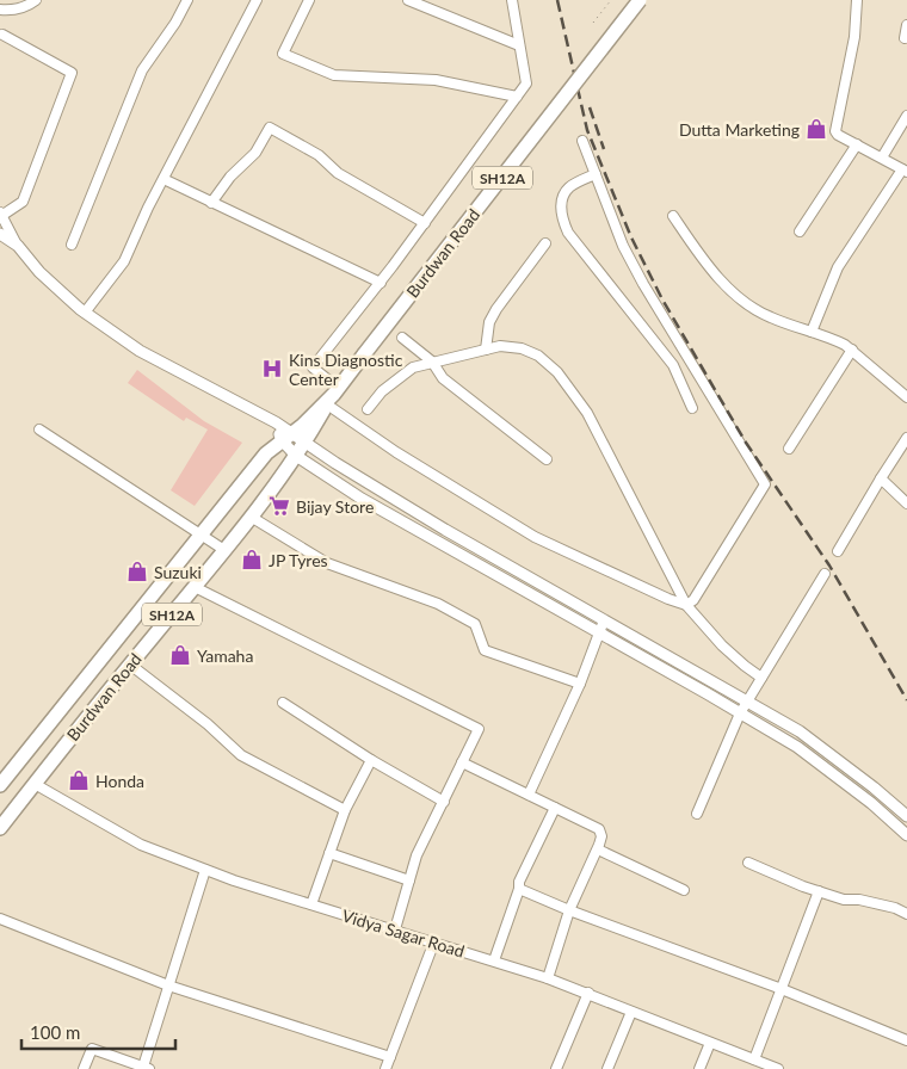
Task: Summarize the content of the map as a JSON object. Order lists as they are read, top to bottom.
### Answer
{
  "streets": {
    "main road": ["SH12A", "Burdwan Road"],
    "street": ["Vidya Sagar Road"]
  },
  "crossings": [
    ["Burdwan Road", "Vidya Sagar Road"]
  ],
  "places": {
    "shop": [
      "Dutta Marketing",
      "JP Tyres",
      "Suzuki",
      "Yamaha",
      "Honda"
    ],
    "hospital": ["Kins Diagnostic Center"],
    "supermarket": ["Bijay Store"]
  },
  "scale_bar": "100 m"
}
